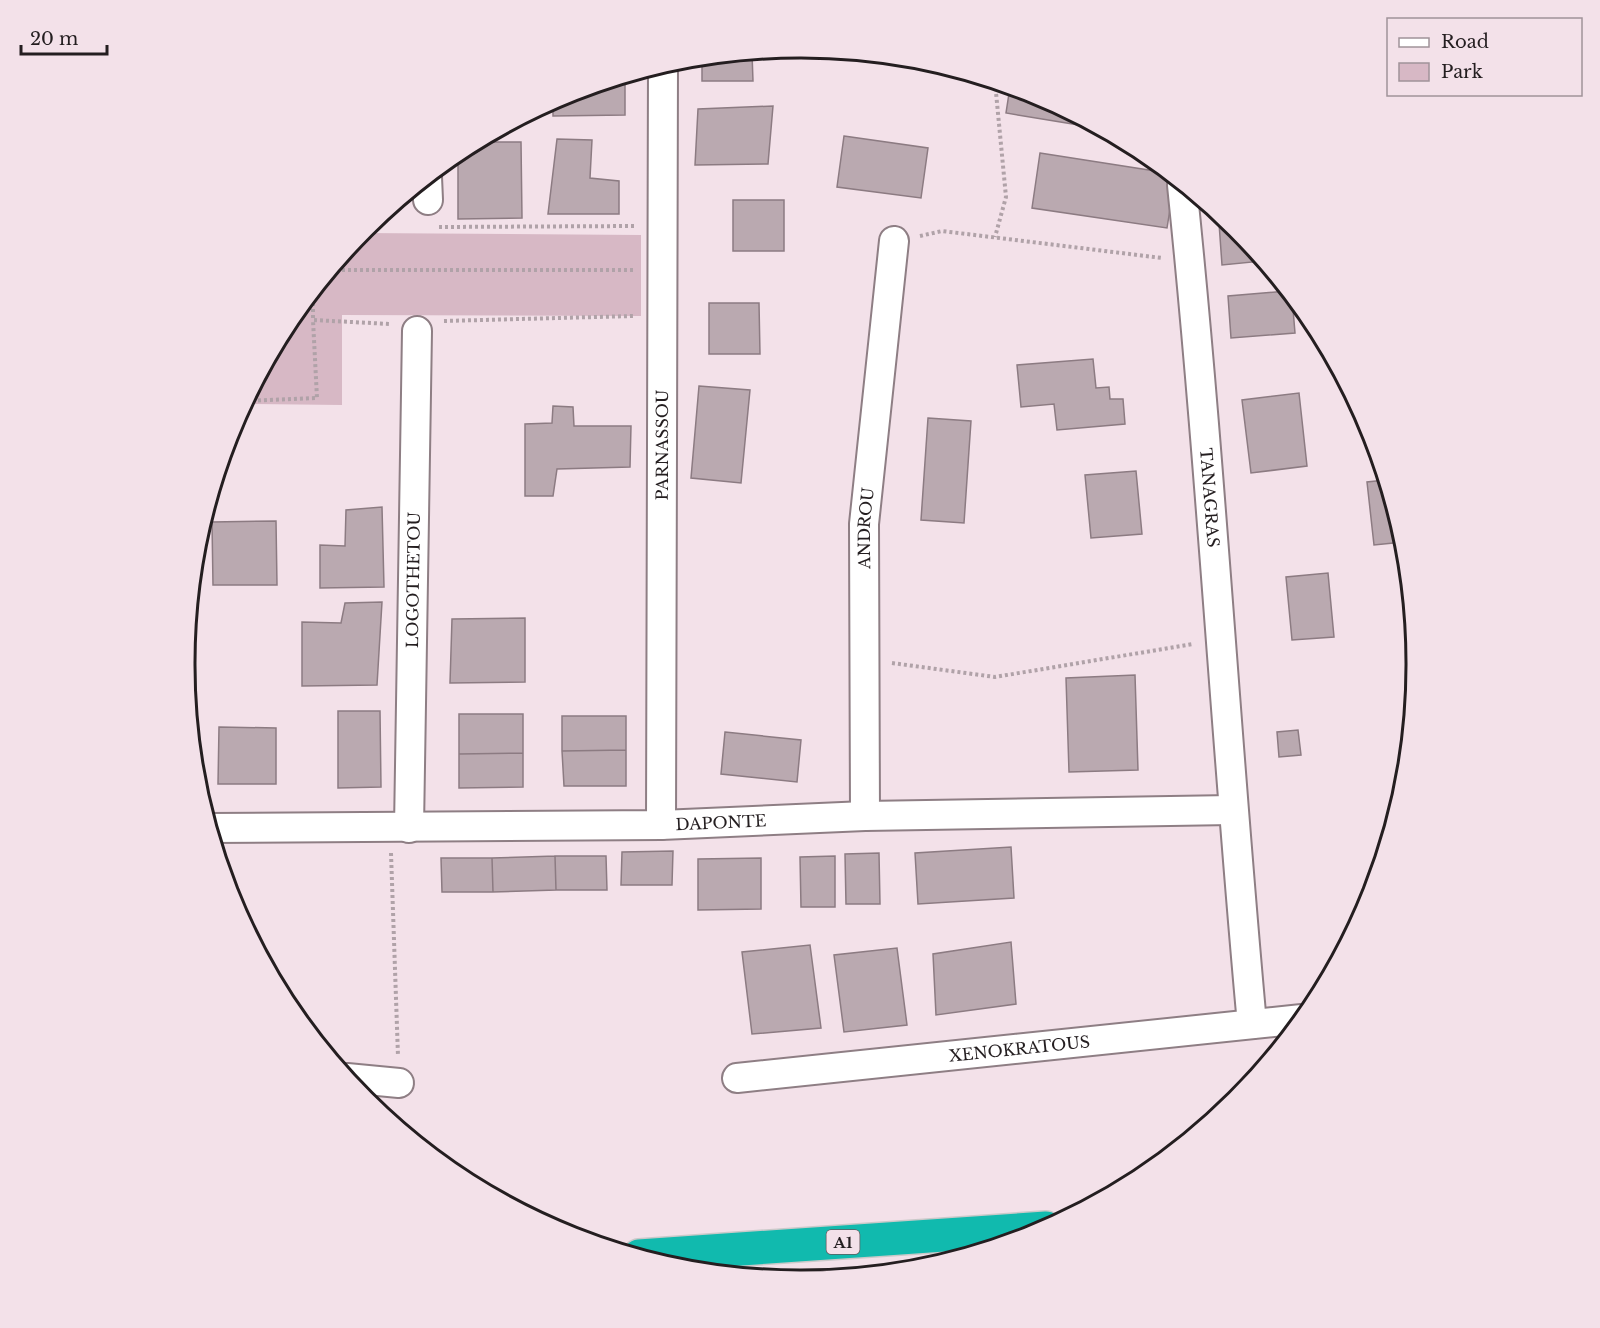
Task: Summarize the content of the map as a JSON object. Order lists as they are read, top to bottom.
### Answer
{
  "streets": {
    "highway": ["A1"],
    "street": [
      "PARNASSOU",
      "TANAGRAS",
      "ANDROU",
      "LOGOTHETOU",
      "DAPONTE",
      "XENOKRATOUS"
    ]
  },
  "crossings": [
    ["PARNASSOU", "DAPONTE"],
    ["TANAGRAS", "DAPONTE"],
    ["TANAGRAS", "XENOKRATOUS"],
    ["ANDROU", "DAPONTE"],
    ["LOGOTHETOU", "DAPONTE"]
  ],
  "legend": ["Road", "Park"],
  "scale_bar": "20 m"
}
